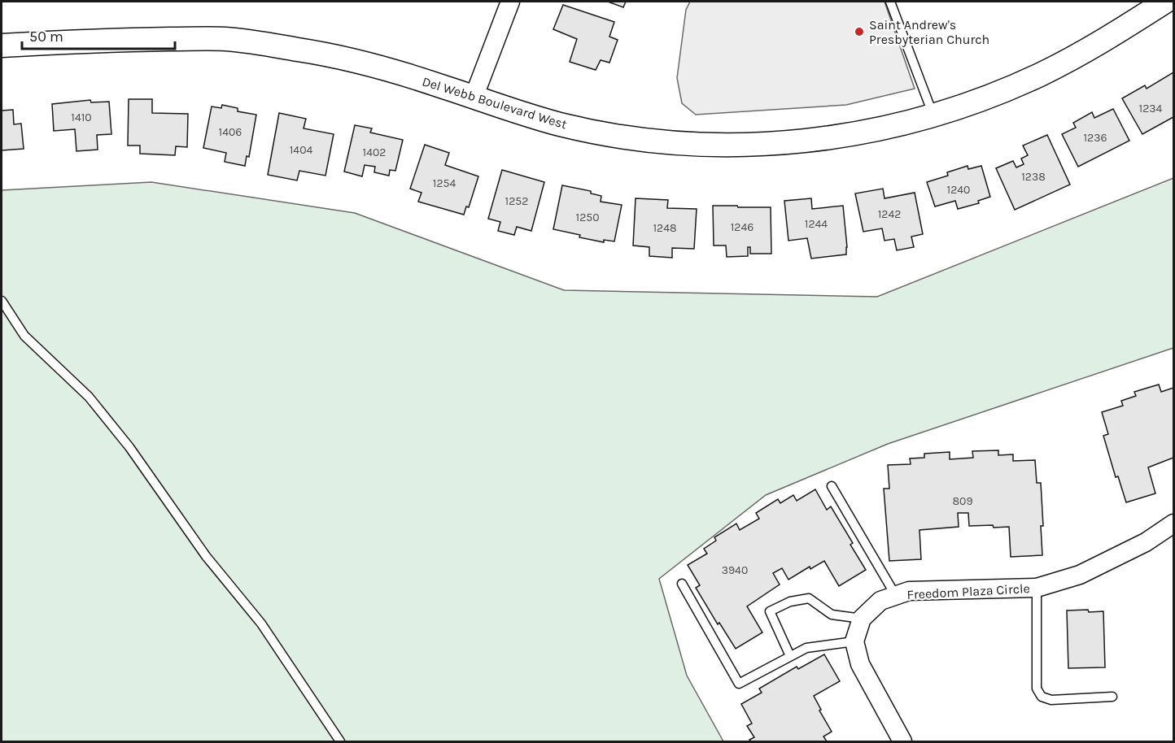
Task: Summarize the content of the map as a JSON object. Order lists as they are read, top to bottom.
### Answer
{
  "streets": {
    "street": ["Del Webb Boulevard West", "Freedom Plaza Circle"]
  },
  "places": ["Saint Andrew's Presbyterian Church"],
  "house_numbers": [
    "1234",
    "1410",
    "1406",
    "1236",
    "1404",
    "1402",
    "1238",
    "1254",
    "1240",
    "1252",
    "1242",
    "1250",
    "1244",
    "1246",
    "1248",
    "809",
    "3940"
  ],
  "scale_bar": "50 m"
}
